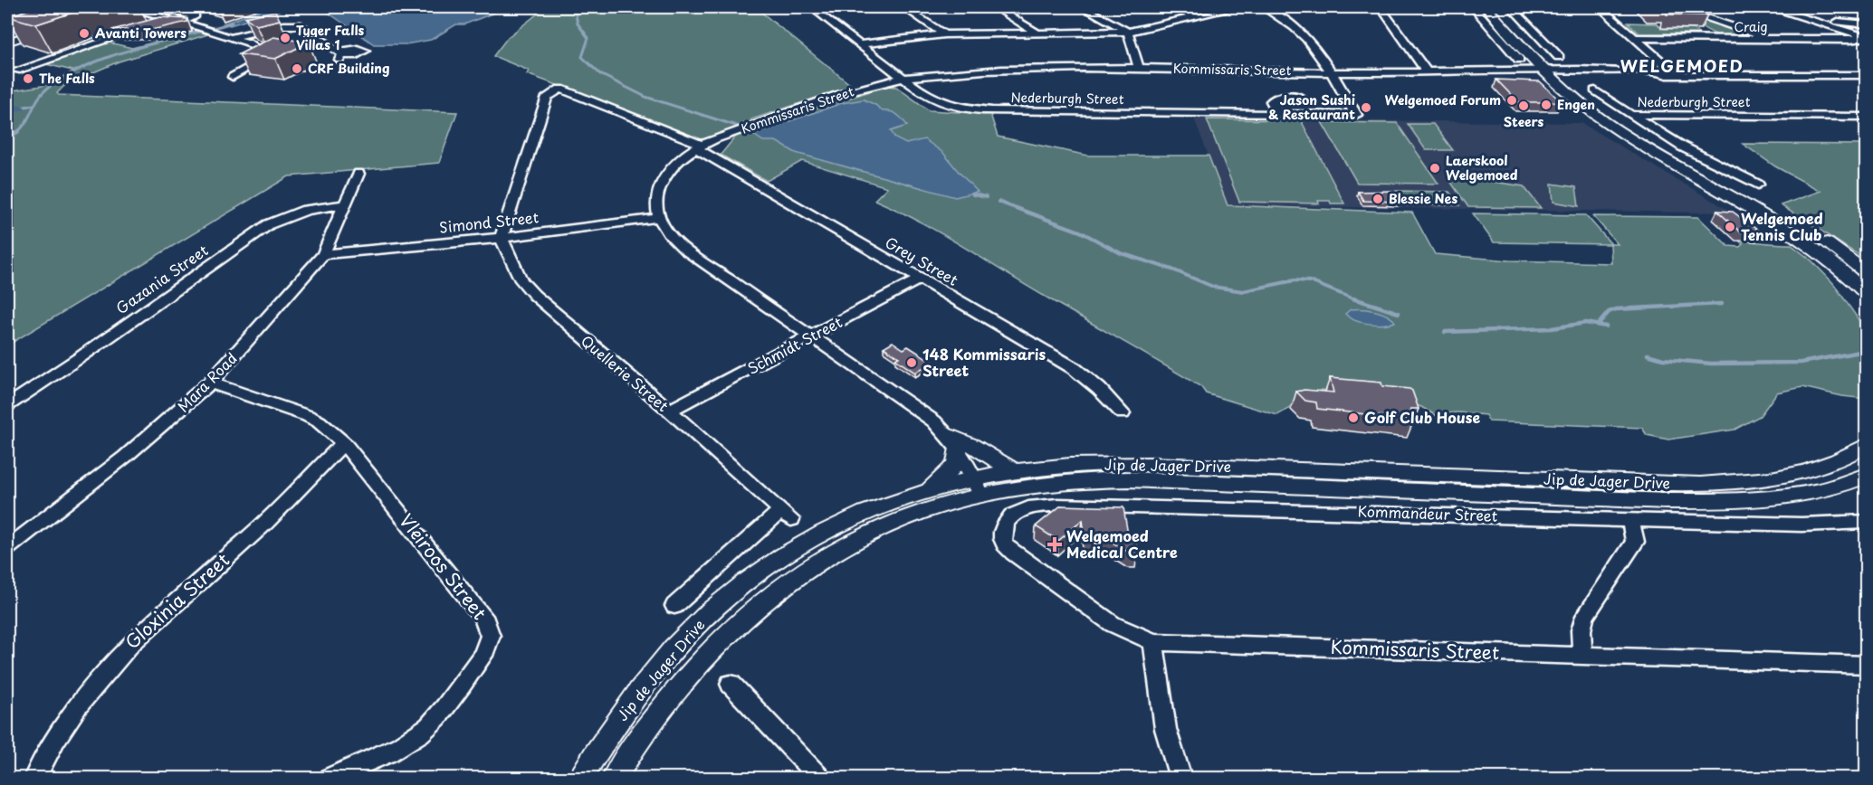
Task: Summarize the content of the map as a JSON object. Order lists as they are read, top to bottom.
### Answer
{
  "streets": {
    "main road": ["Jip de Jager Drive"],
    "street": [
      "Craig",
      "Kommissaris Street",
      "Nederburgh Street",
      "Simond Street",
      "Grey Street",
      "Gazania Street",
      "Schmidt Street",
      "Quellerie Street",
      "Mara Road",
      "Kommandeur Street",
      "Vleiroos Street",
      "Gloxinia Street"
    ]
  },
  "crossings": [
    ["Kommissaris Street", "Nederburgh Street"],
    ["Kommissaris Street", "Simond Street"],
    ["Kommissaris Street", "Grey Street"],
    ["Kommissaris Street", "Kommandeur Street"],
    ["Simond Street", "Grey Street"],
    ["Simond Street", "Quellerie Street"],
    ["Simond Street", "Mara Road"],
    ["Grey Street", "Schmidt Street"],
    ["Grey Street", "Quellerie Street"],
    ["Gazania Street", "Mara Road"],
    ["Schmidt Street", "Quellerie Street"],
    ["Mara Road", "Vleiroos Street"],
    ["Vleiroos Street", "Gloxinia Street"]
  ],
  "districts": ["WELGEMOED"],
  "places": {
    "other": [
      "Avanti Towers",
      "Tyger Falls Villas 1",
      "CRF Building",
      "The Falls",
      "Welgemoed Forum",
      "Engen",
      "Steers",
      "Jason Sushi & Restaurant",
      "Laerskool Welgemoed",
      "Blessie Nes",
      "Welgemoed Tennis Club",
      "148 Kommissaris Street",
      "Golf Club House"
    ],
    "health": ["Welgemoed Medical Centre"]
  }
}
